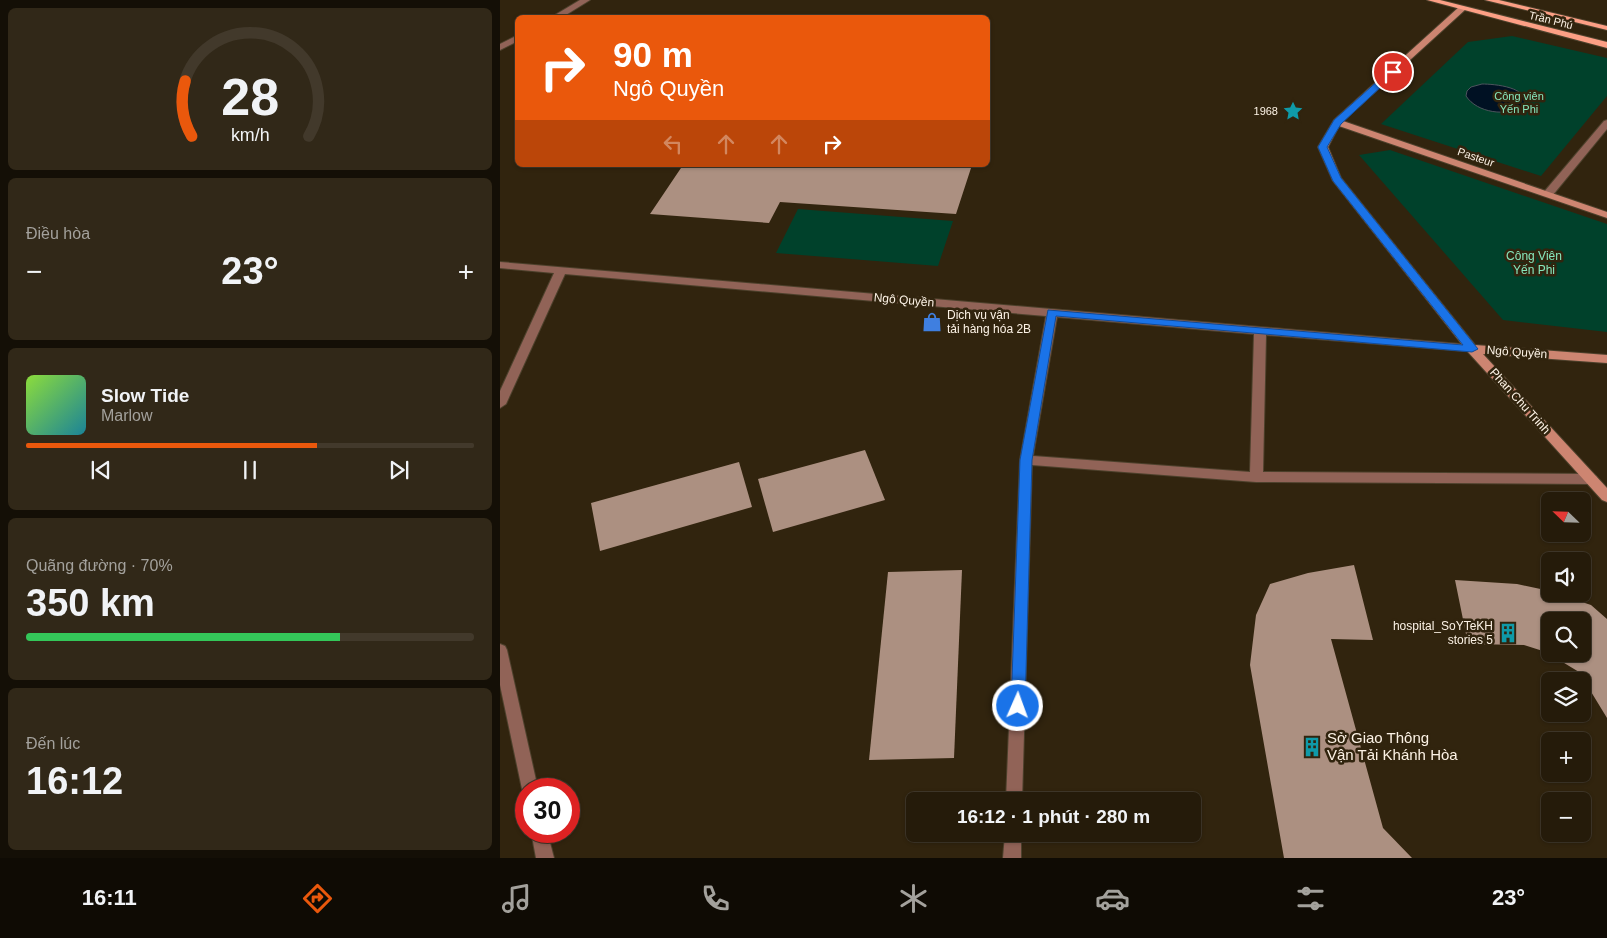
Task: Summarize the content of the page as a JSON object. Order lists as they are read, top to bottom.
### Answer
{
  "streets": {
    "main road": ["Trần Phú"],
    "street": ["Pasteur", "Ngô Quyền", "Phan Chu Trinh"]
  },
  "crossings": [
    ["Trần Phú", "Phan Chu Trinh"],
    ["Pasteur", "Phan Chu Trinh"],
    ["Ngô Quyền", "Phan Chu Trinh"]
  ],
  "parks": ["Công viên Yến Phi", "Công Viên Yến Phi"],
  "places": {
    "place": ["1968"],
    "shop": ["Dịch vụ vận tải hàng hóa 2B"],
    "building": ["hospital_SoYTeKH stories 5", "Sở Giao Thông Vận Tải Khánh Hòa"]
  },
  "north": "top left",
  "page": {
    "turn": ["90 m", "Ngô Quyền"],
    "tile": [
      "Điều hòa",
      ["Quãng đường · 70%", "350 km"],
      ["Đến lúc", "16:12"]
    ],
    "heat": ["−", "23°", "+"],
    "song": ["Slow Tide", "Marlow"],
    "map_buttons": ["+", "−"],
    "limit": "30",
    "trip": "16:12 · 1 phút · 280 m",
    "tabs": ["16:11", "23°"],
    "gauge": ["28", "km/h"]
  }
}
